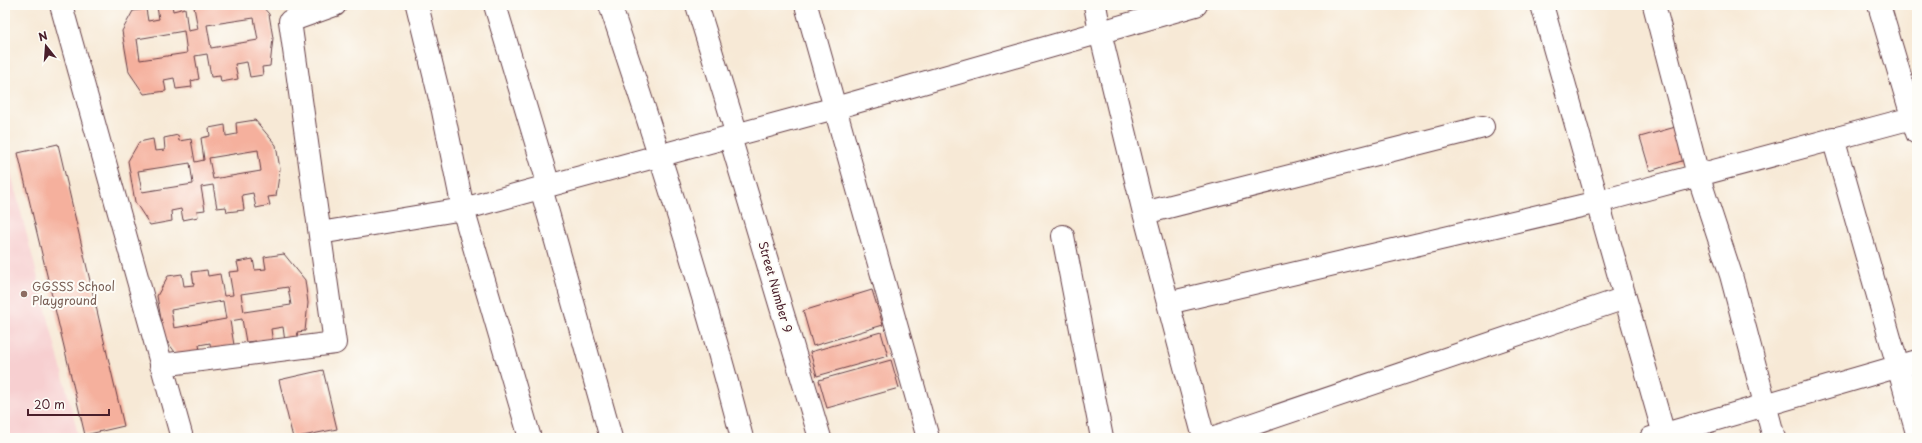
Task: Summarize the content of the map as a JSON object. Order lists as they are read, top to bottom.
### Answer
{
  "streets": {
    "street": ["Street Number 9"]
  },
  "places": ["GGSSS School Playground"],
  "scale_bar": "20 m",
  "north": "top"
}
